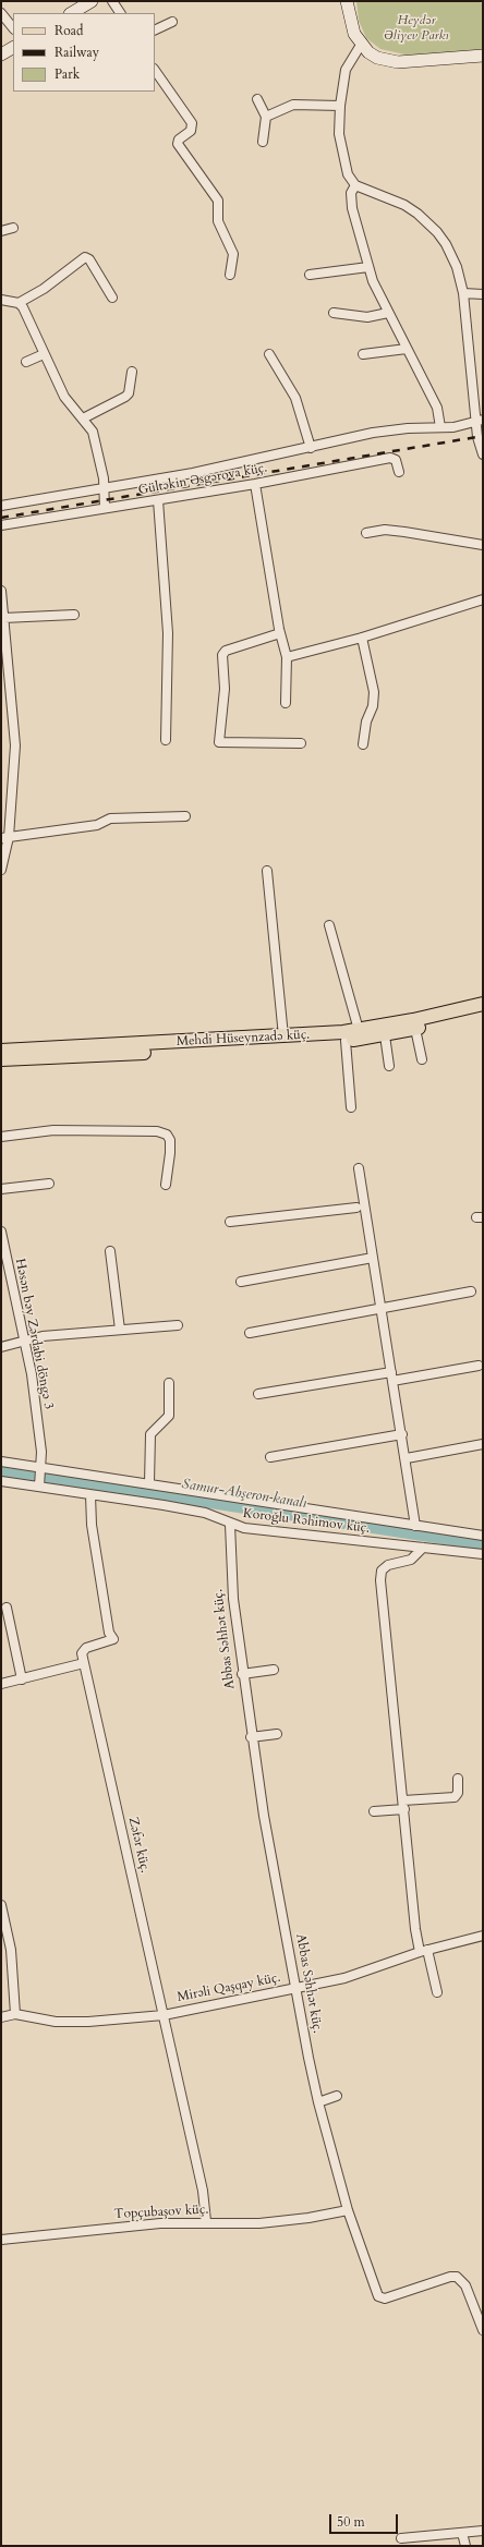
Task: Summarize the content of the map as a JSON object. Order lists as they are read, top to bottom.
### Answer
{
  "streets": {
    "main road": ["Mehdi Hüseynzadə küç."],
    "street": [
      "Gültəkin Əsgərova küç.",
      "Həsən bəy Zərdabi döngə 3",
      "Koroğlu Rəhimov küç.",
      "Abbas Səhhət küç.",
      "Zəfər küç.",
      "Mirəli Qaşqay küç.",
      "Topçubaşov küç."
    ]
  },
  "crossings": [
    ["Həsən bəy Zərdabi döngə 3", "Koroğlu Rəhimov küç."],
    ["Koroğlu Rəhimov küç.", "Abbas Səhhət küç."],
    ["Abbas Səhhət küç.", "Mirəli Qaşqay küç."],
    ["Abbas Səhhət küç.", "Topçubaşov küç."],
    ["Zəfər küç.", "Mirəli Qaşqay küç."],
    ["Zəfər küç.", "Topçubaşov küç."]
  ],
  "water": ["Samur-Abşeron kanalı"],
  "parks": ["Heydər Əliyev Parkı"],
  "legend": ["Road", "Railway", "Park"],
  "scale_bar": "50 m"
}
